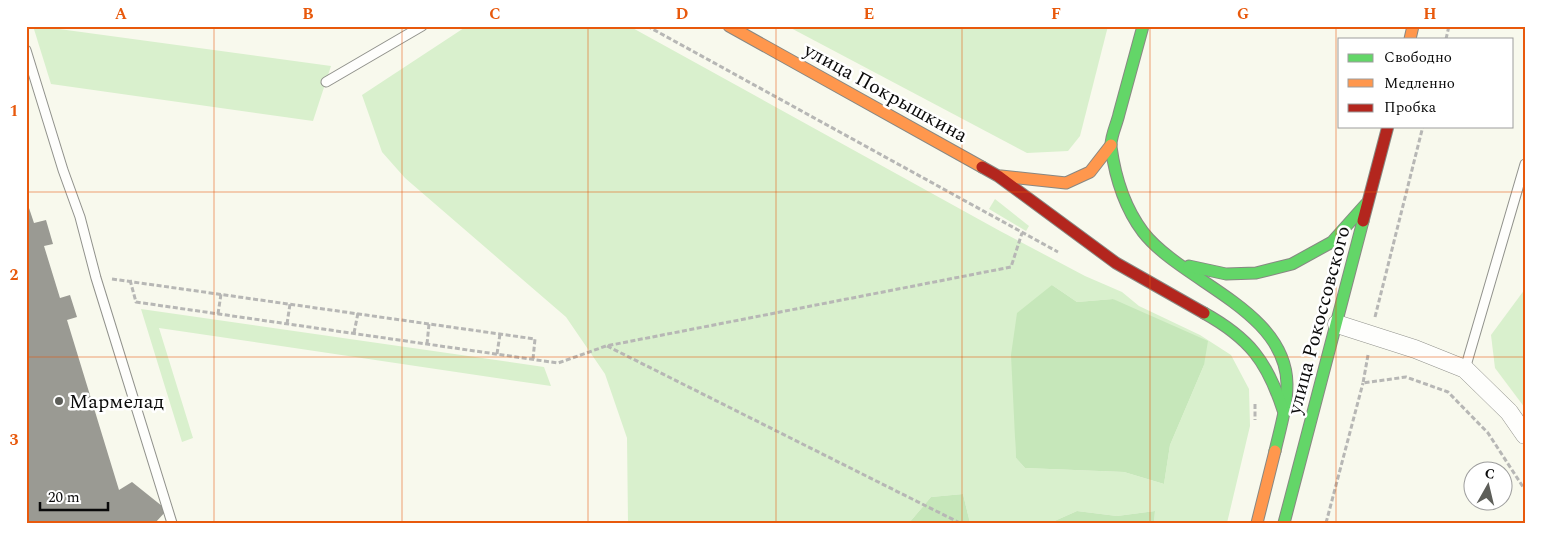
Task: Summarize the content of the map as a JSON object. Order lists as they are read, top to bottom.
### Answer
{
  "streets": {
    "main road": ["улица Покрышкина", "улица Рокоссовского"]
  },
  "crossings": [
    ["улица Покрышкина", "улица Рокоссовского"]
  ],
  "places": ["Мармелад"],
  "legend": ["Свободно", "Медленно", "Пробка"],
  "scale_bar": "20 m",
  "north": "top",
  "grid": {
    "columns": [
      "A",
      "B",
      "C",
      "D",
      "E",
      "F",
      "G",
      "H"
    ],
    "rows": ["1", "2", "3"]
  }
}
